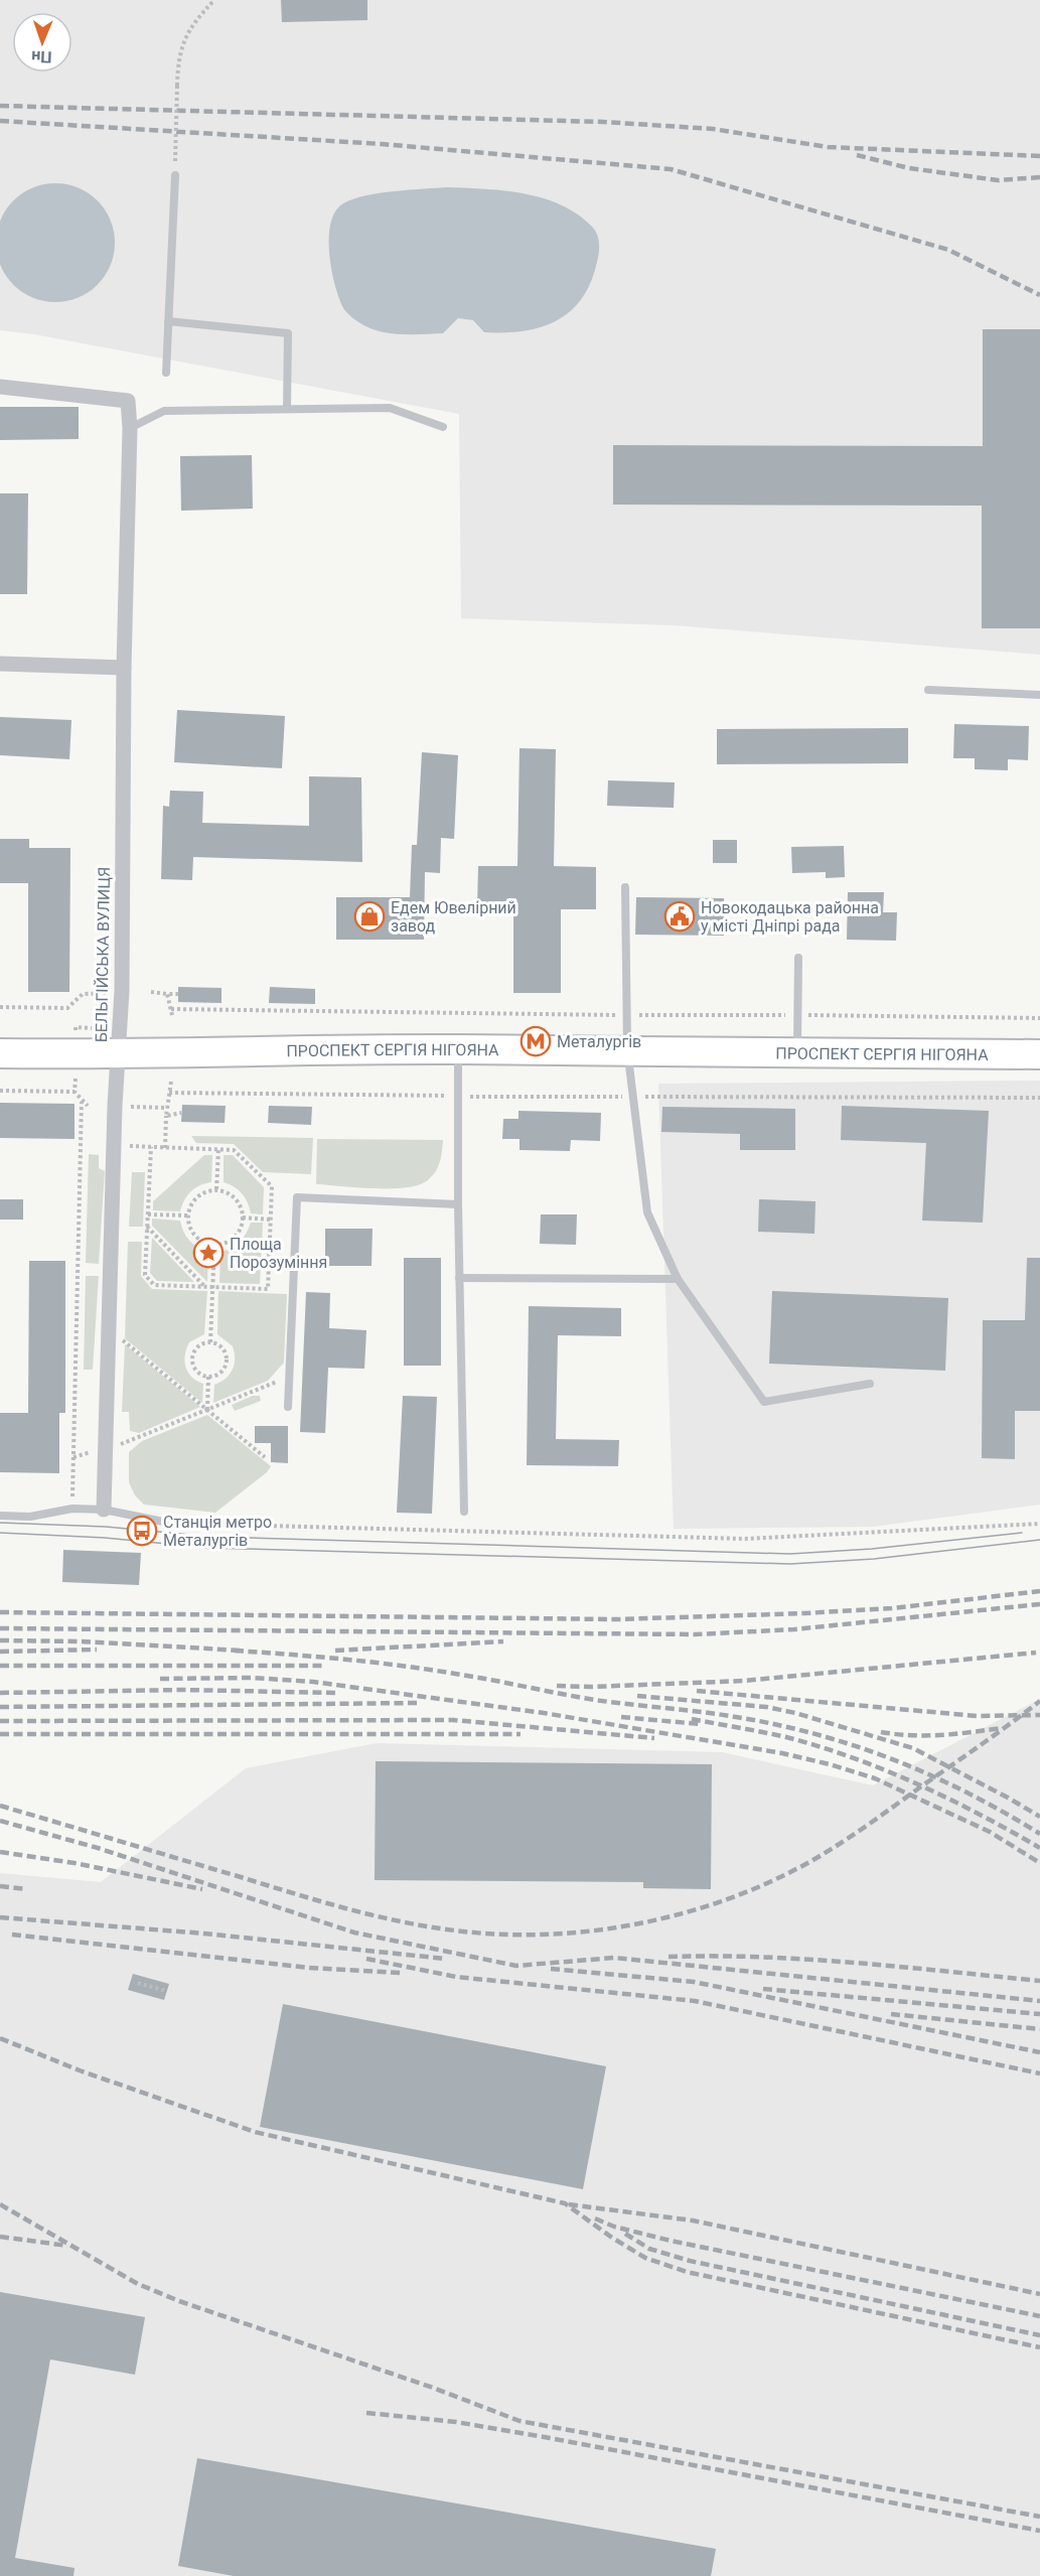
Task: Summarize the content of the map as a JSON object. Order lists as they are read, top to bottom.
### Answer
{
  "streets": {
    "highway": ["ПРОСПЕКТ СЕРГІЯ НІГОЯНА"],
    "street": ["БЕЛЬГІЙСЬКА ВУЛИЦЯ"]
  },
  "crossings": [
    ["БЕЛЬГІЙСЬКА ВУЛИЦЯ", "ПРОСПЕКТ СЕРГІЯ НІГОЯНА"]
  ],
  "places": {
    "shop": ["Едем Ювелірний завод"],
    "public building": ["Новокодацька районна у місті Дніпрі рада"],
    "metro station": ["Металургів"],
    "place": ["Площа Порозуміння"],
    "bus stop": ["Станція метро Металургів"]
  },
  "north": "bottom"
}
